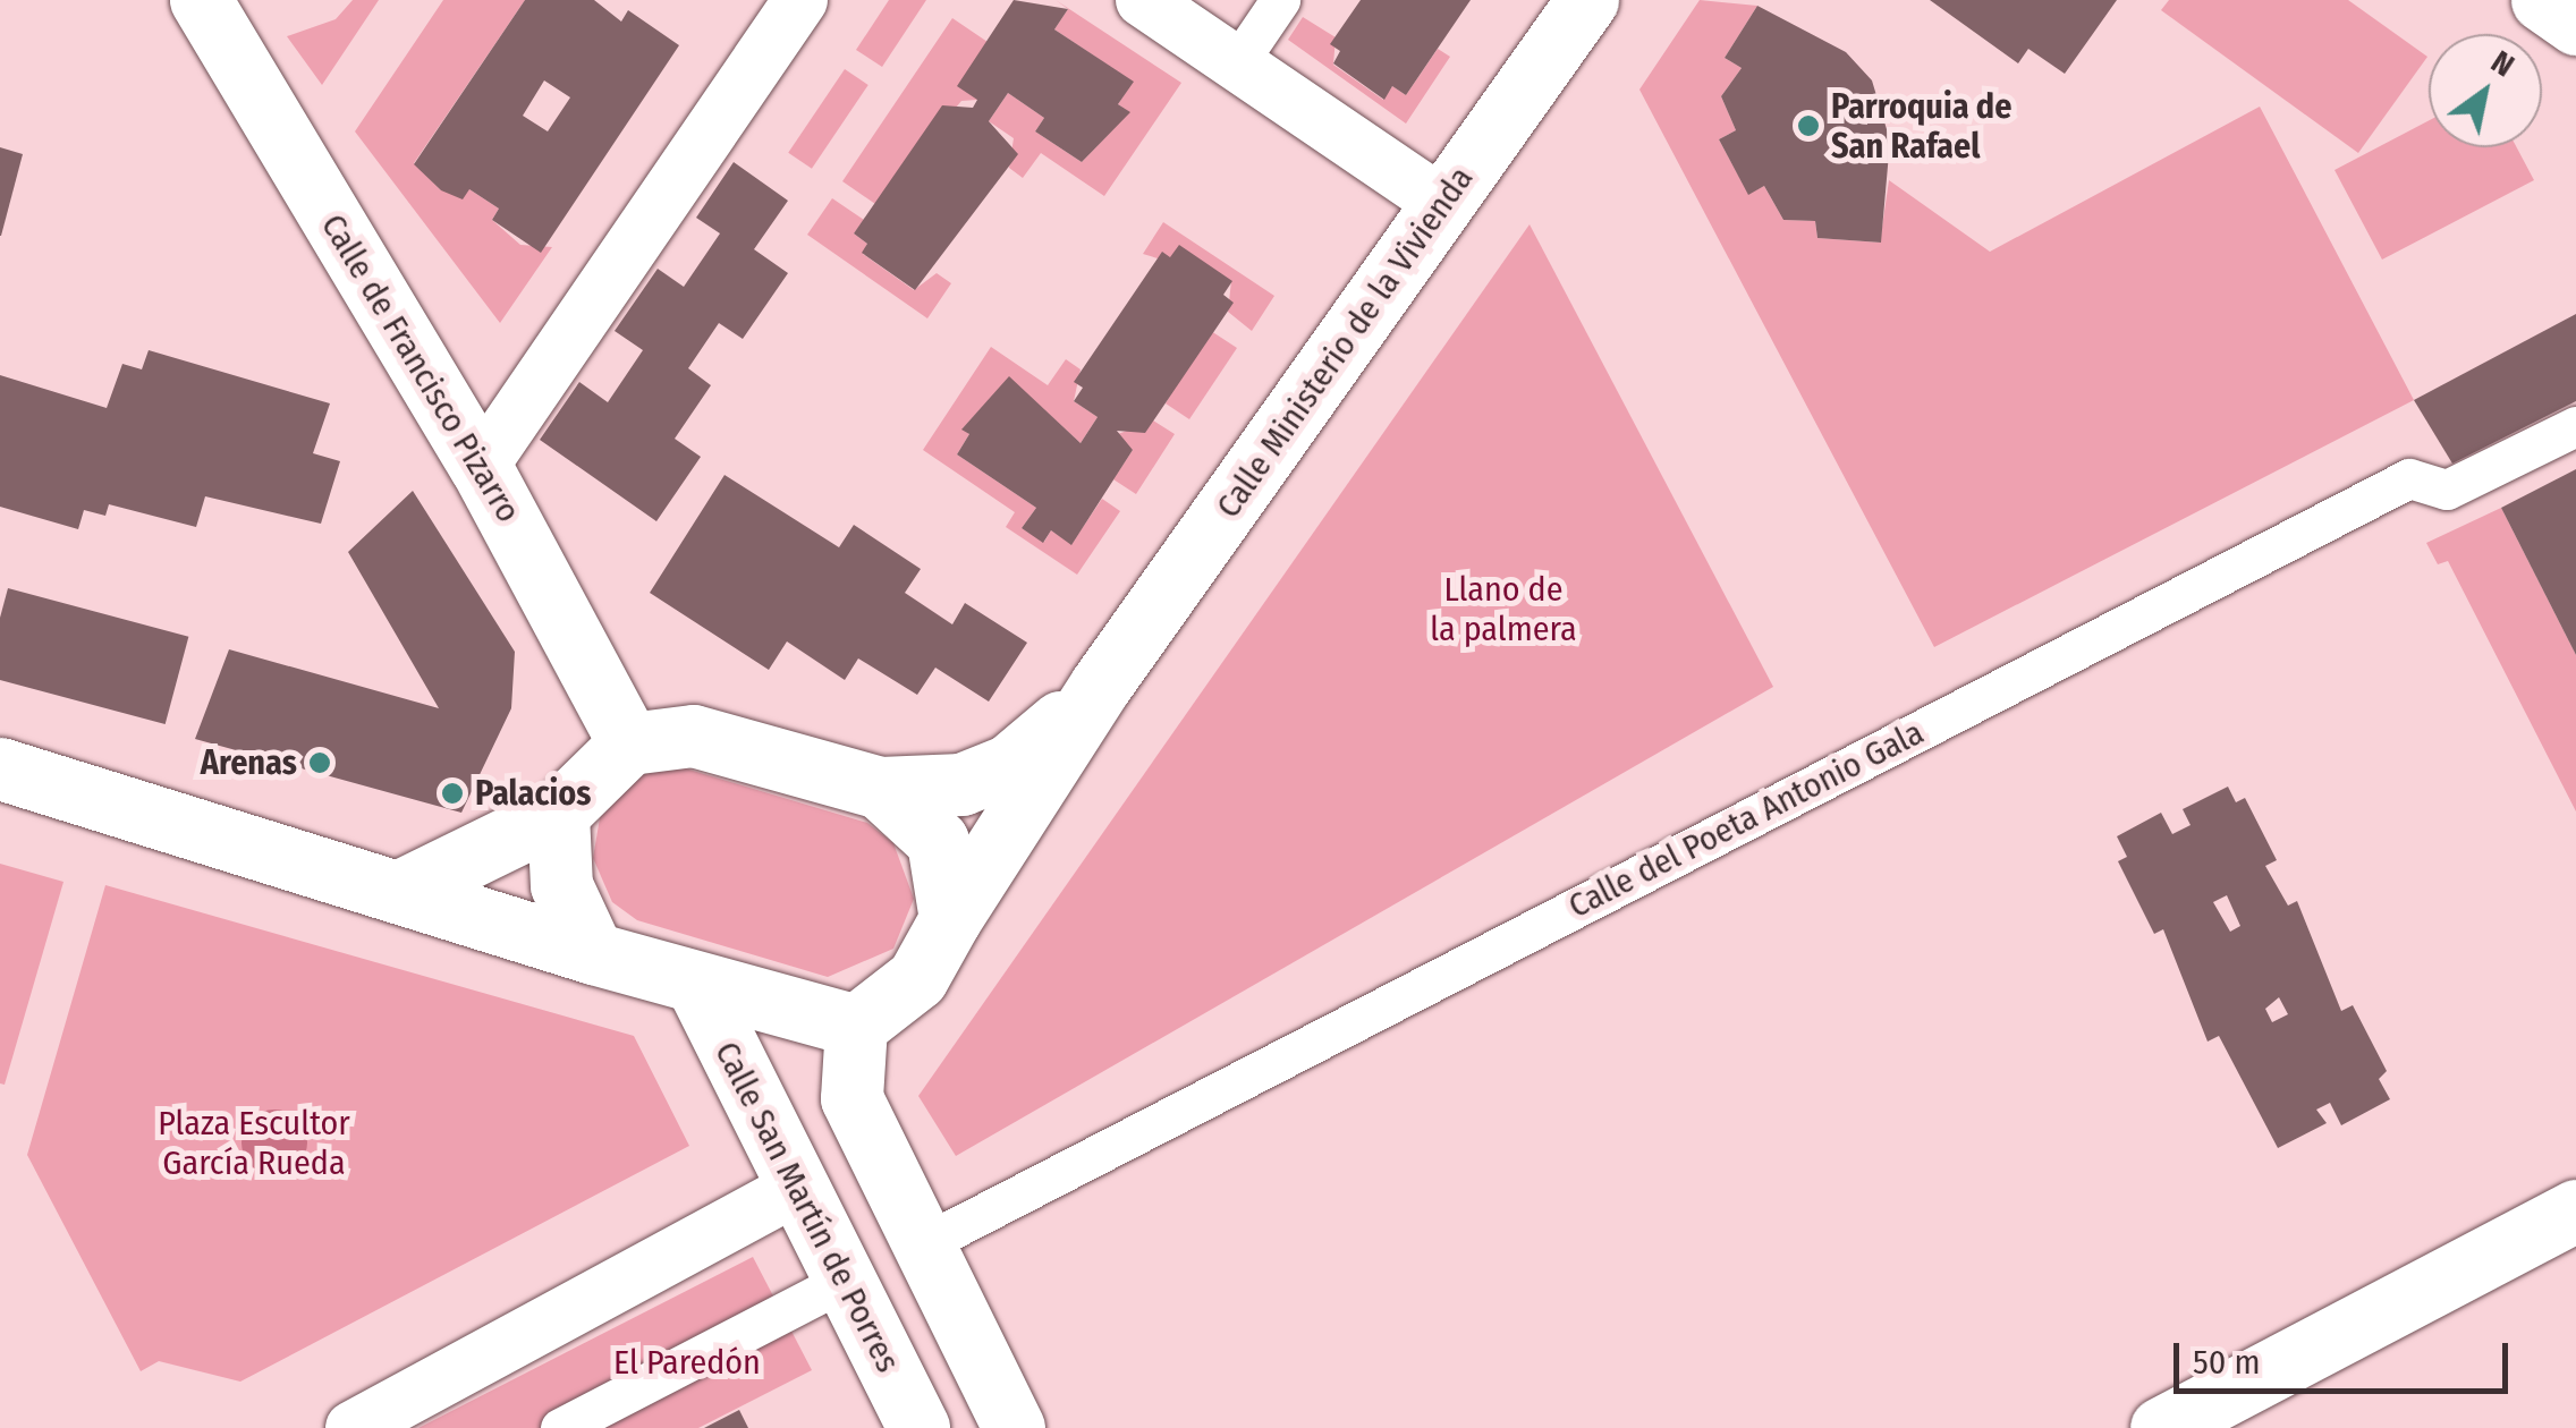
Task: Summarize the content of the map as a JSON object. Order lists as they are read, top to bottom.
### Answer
{
  "streets": {
    "main road": ["Calle Ministerio de la Vivienda", "Calle de Francisco Pizarro", "Calle San Martín de Porres"],
    "street": ["Calle del Poeta Antonio Gala"]
  },
  "crossings": [
    ["Calle Ministerio de la Vivienda", "Calle de Francisco Pizarro"],
    ["Calle Ministerio de la Vivienda", "Calle San Martín de Porres"],
    ["Calle de Francisco Pizarro", "Calle San Martín de Porres"]
  ],
  "parks": ["Llano de la palmera", "Plaza Escultor García Rueda", "El Paredón"],
  "places": ["Parroquia de San Rafael", "Arenas", "Palacios"],
  "scale_bar": "50 m",
  "north": "top right"
}
